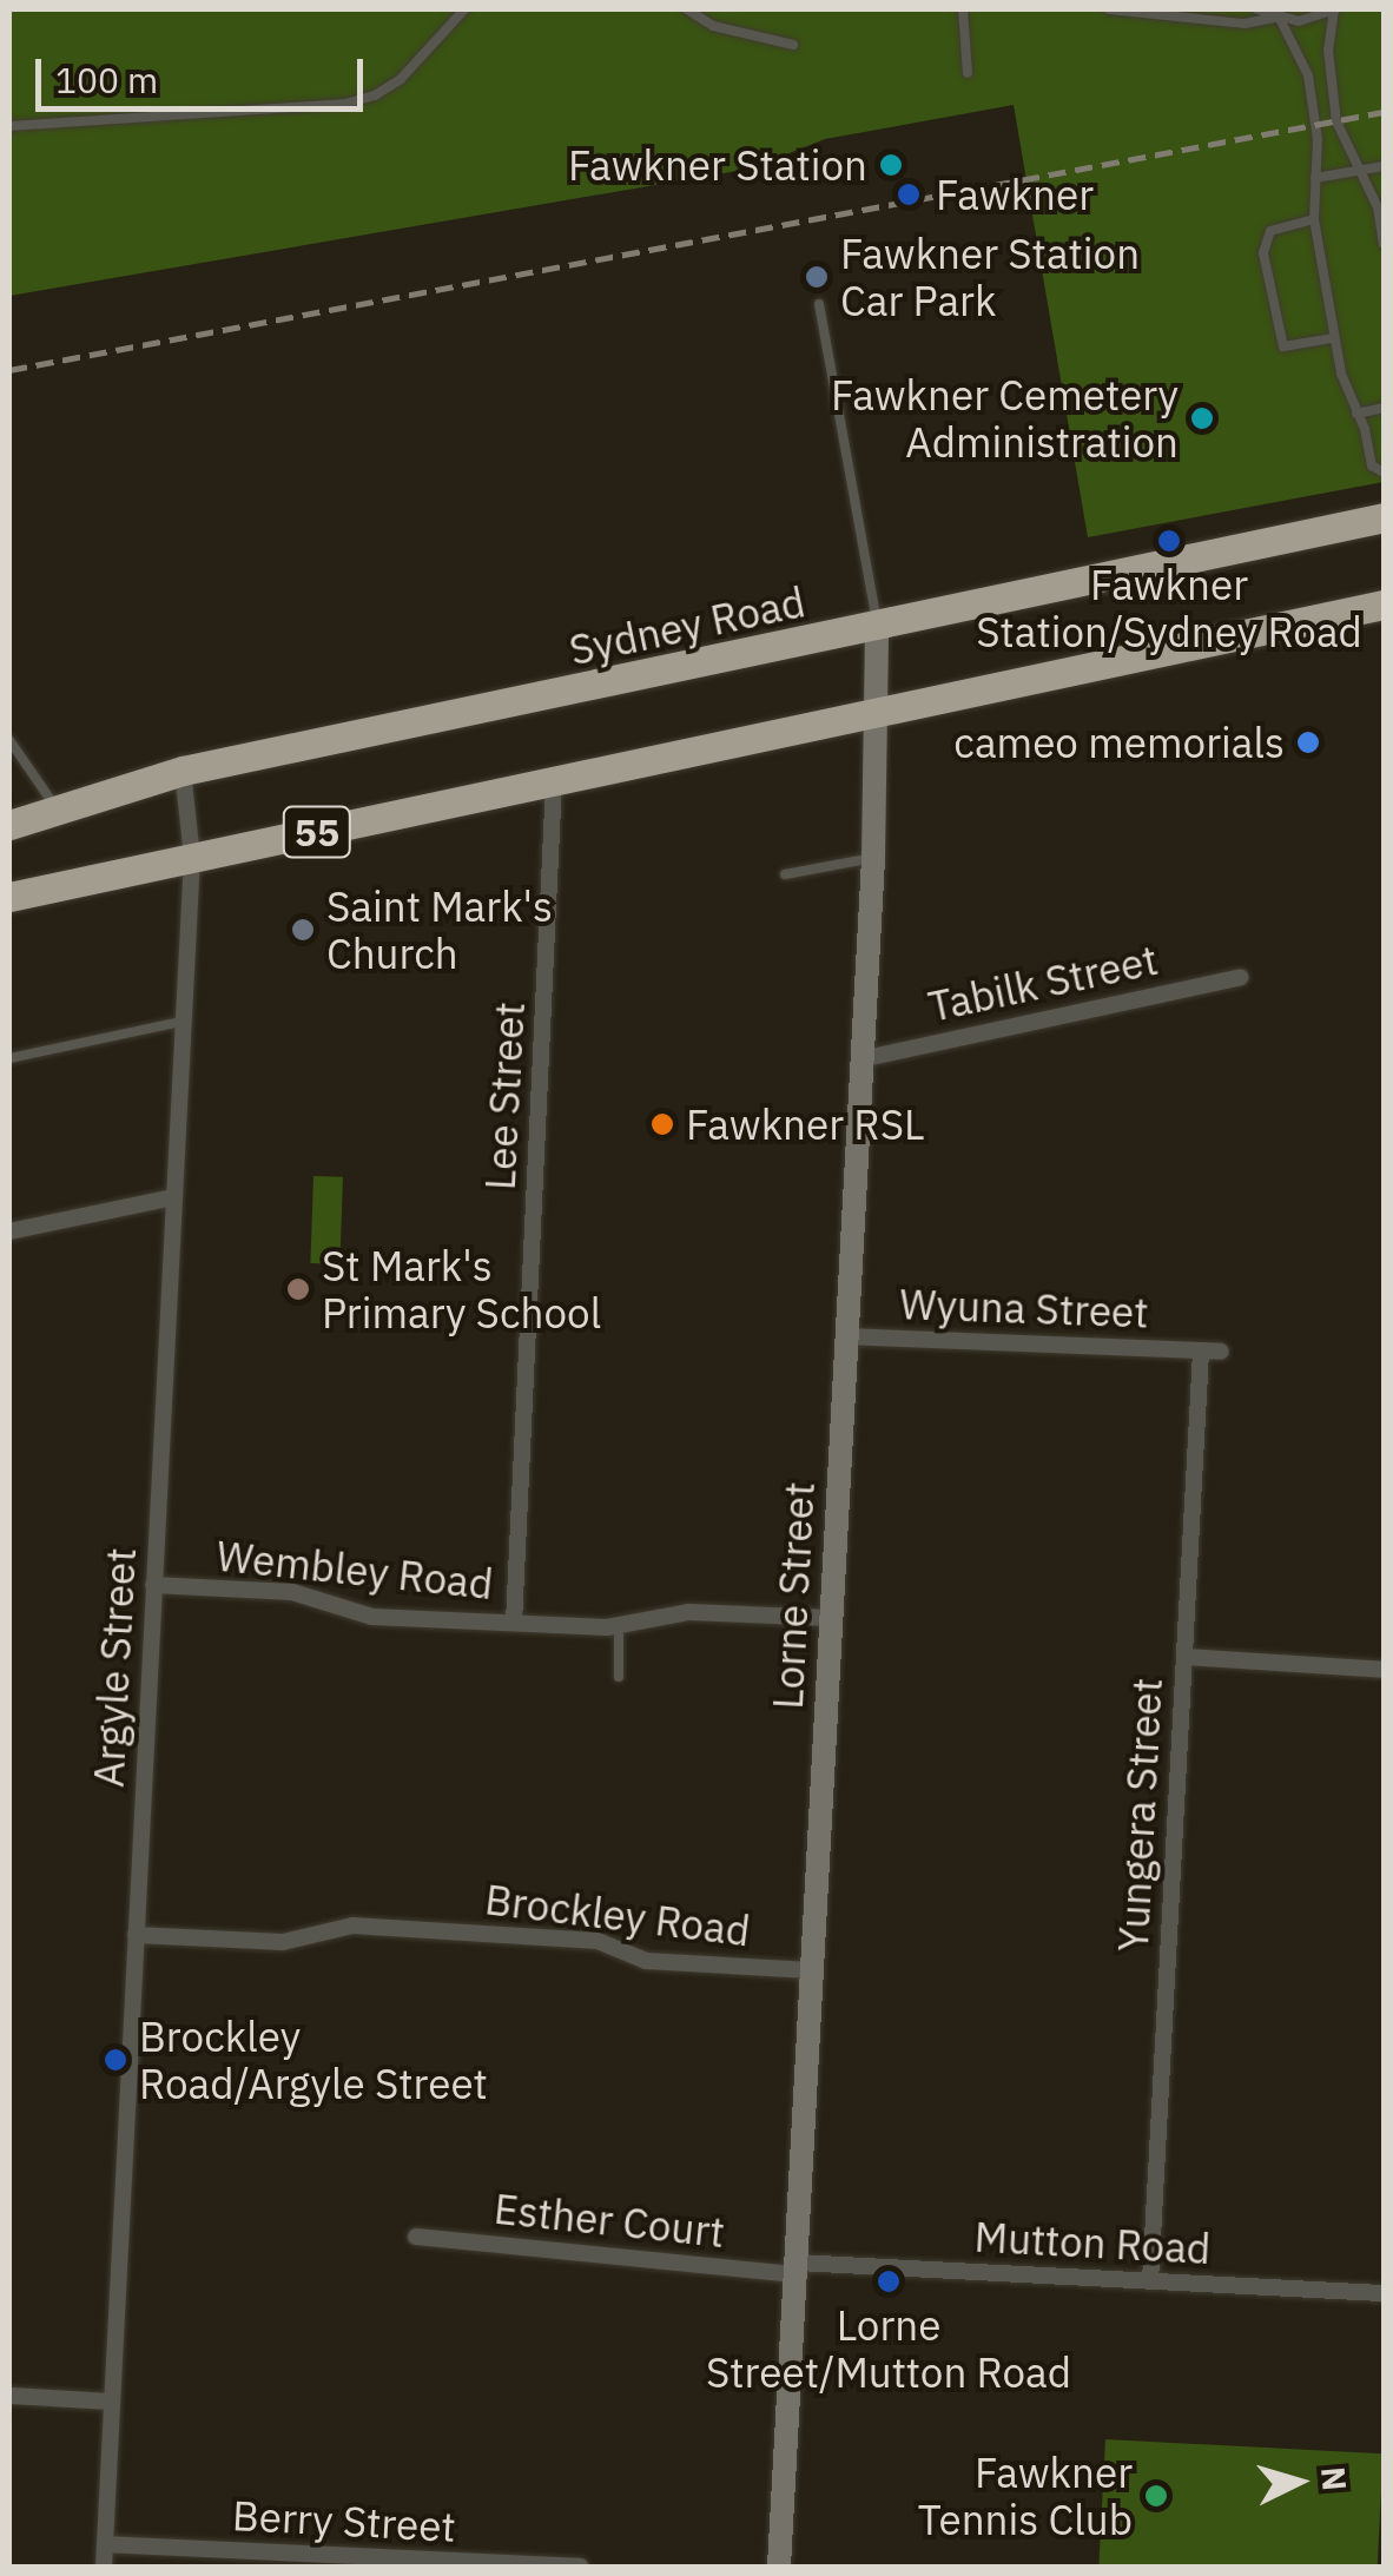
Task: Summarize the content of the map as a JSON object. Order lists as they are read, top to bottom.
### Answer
{
  "streets": {
    "highway": ["Sydney Road", "55"],
    "street": [
      "Tabilk Street",
      "Lee Street",
      "Wyuna Street",
      "Wembley Road",
      "Lorne Street",
      "Argyle Street",
      "Yungera Street",
      "Brockley Road",
      "Esther Court",
      "Mutton Road",
      "Berry Street"
    ]
  },
  "crossings": [
    ["Sydney Road", "Lorne Street"],
    ["Sydney Road", "Argyle Street"],
    ["55", "Lee Street"],
    ["55", "Lorne Street"],
    ["55", "Argyle Street"],
    ["Tabilk Street", "Lorne Street"],
    ["Lee Street", "Wembley Road"],
    ["Wyuna Street", "Lorne Street"],
    ["Wyuna Street", "Yungera Street"],
    ["Wembley Road", "Lorne Street"],
    ["Wembley Road", "Argyle Street"],
    ["Lorne Street", "Brockley Road"],
    ["Lorne Street", "Esther Court"],
    ["Lorne Street", "Mutton Road"],
    ["Argyle Street", "Brockley Road"],
    ["Argyle Street", "Berry Street"],
    ["Yungera Street", "Mutton Road"],
    ["Esther Court", "Mutton Road"]
  ],
  "places": [
    "Fawkner Station",
    "Fawkner",
    "Fawkner Station Car Park",
    "Fawkner Cemetery Administration",
    "Fawkner Station/Sydney Road",
    "cameo memorials",
    "Saint Mark's Church",
    "Fawkner RSL",
    "St Mark's Primary School",
    "Brockley Road/Argyle Street",
    "Lorne Street/Mutton Road",
    "Fawkner Tennis Club"
  ],
  "scale_bar": "100 m",
  "north": "right"
}
